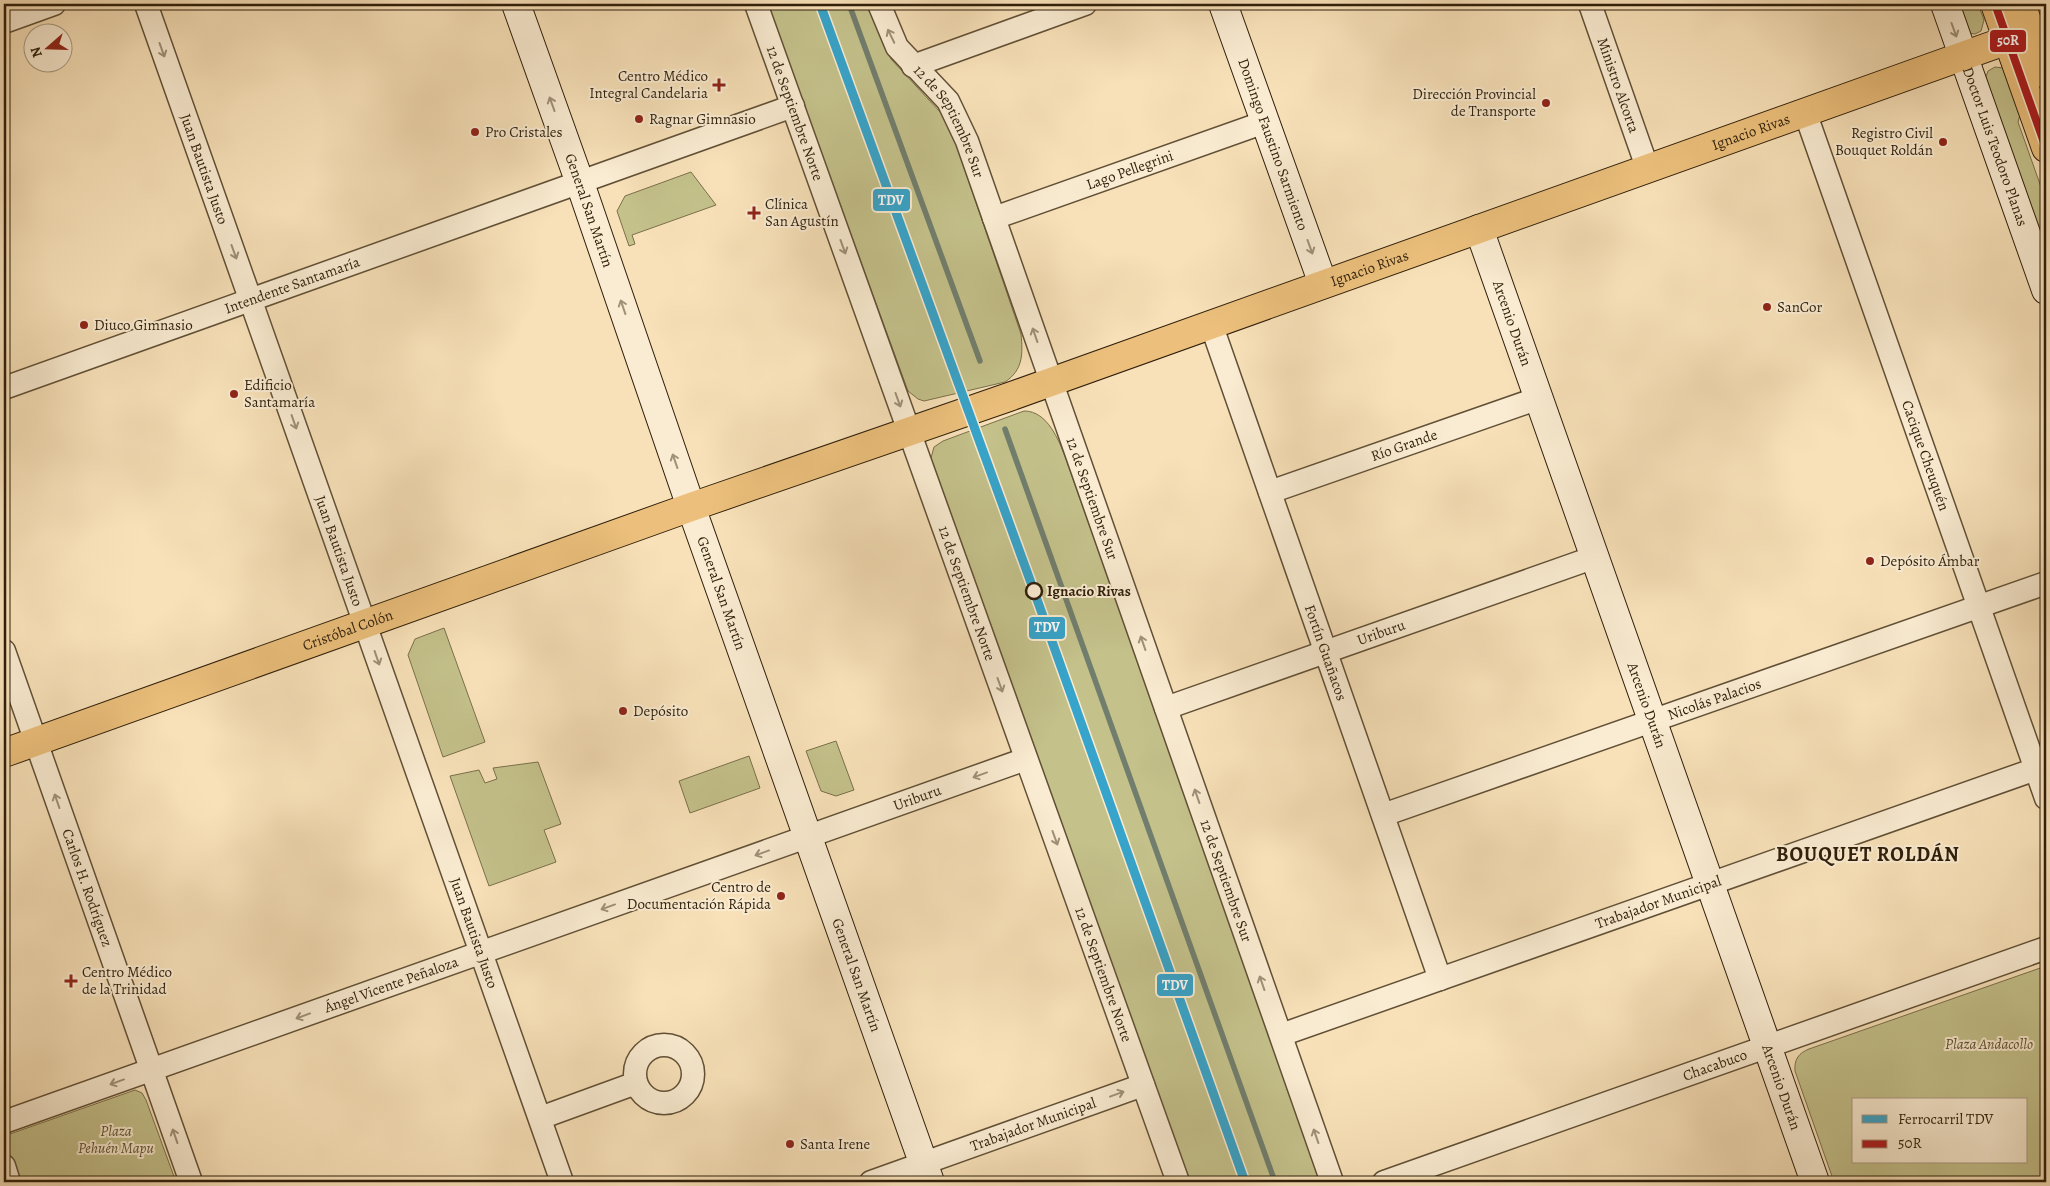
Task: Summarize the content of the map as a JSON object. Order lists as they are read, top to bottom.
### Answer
{
  "streets": {
    "main road": [
      "Ignacio Rivas",
      "Domingo Faustino Sarmiento",
      "Doctor Luis Teodoro Planas",
      "General San Martín",
      "Arcenio Durán",
      "Cristóbal Colón"
    ],
    "street": [
      "Ministro Alcorta",
      "12 de Septiembre Norte",
      "12 de Septiembre Sur",
      "Juan Bautista Justo",
      "Lago Pellegrini",
      "Intendente Santamaría",
      "Río Grande",
      "Cacique Cheuquén",
      "Uriburu",
      "Fortín Guañacos",
      "Nicolás Palacios",
      "Carlos H. Rodríguez",
      "Trabajador Municipal",
      "Ángel Vicente Peñaloza",
      "Chacabuco"
    ]
  },
  "crossings": [
    ["Ministro Alcorta", "Ignacio Rivas"],
    ["12 de Septiembre Norte", "Ignacio Rivas"],
    ["12 de Septiembre Norte", "Intendente Santamaría"],
    ["12 de Septiembre Norte", "Uriburu"],
    ["12 de Septiembre Norte", "Trabajador Municipal"],
    ["12 de Septiembre Sur", "Ignacio Rivas"],
    ["12 de Septiembre Sur", "Lago Pellegrini"],
    ["12 de Septiembre Sur", "Uriburu"],
    ["12 de Septiembre Sur", "Trabajador Municipal"],
    ["Ignacio Rivas", "Domingo Faustino Sarmiento"],
    ["Ignacio Rivas", "Doctor Luis Teodoro Planas"],
    ["Ignacio Rivas", "General San Martín"],
    ["Ignacio Rivas", "Arcenio Durán"],
    ["Ignacio Rivas", "Cacique Cheuquén"],
    ["Ignacio Rivas", "Cristóbal Colón"],
    ["Ignacio Rivas", "Fortín Guañacos"],
    ["Domingo Faustino Sarmiento", "Lago Pellegrini"],
    ["Juan Bautista Justo", "Intendente Santamaría"],
    ["Juan Bautista Justo", "Cristóbal Colón"],
    ["Juan Bautista Justo", "Ángel Vicente Peñaloza"],
    ["General San Martín", "Intendente Santamaría"],
    ["General San Martín", "Cristóbal Colón"],
    ["General San Martín", "Uriburu"],
    ["General San Martín", "Trabajador Municipal"],
    ["General San Martín", "Ángel Vicente Peñaloza"],
    ["Arcenio Durán", "Río Grande"],
    ["Arcenio Durán", "Uriburu"],
    ["Arcenio Durán", "Nicolás Palacios"],
    ["Arcenio Durán", "Trabajador Municipal"],
    ["Arcenio Durán", "Chacabuco"],
    ["Río Grande", "Fortín Guañacos"],
    ["Cacique Cheuquén", "Nicolás Palacios"],
    ["Cacique Cheuquén", "Trabajador Municipal"],
    ["Cristóbal Colón", "Carlos H. Rodríguez"],
    ["Uriburu", "Fortín Guañacos"],
    ["Uriburu", "Ángel Vicente Peñaloza"],
    ["Fortín Guañacos", "Nicolás Palacios"],
    ["Fortín Guañacos", "Trabajador Municipal"],
    ["Carlos H. Rodríguez", "Ángel Vicente Peñaloza"]
  ],
  "one_way": [
    "12 de Septiembre Norte",
    "12 de Septiembre Sur",
    "Domingo Faustino Sarmiento",
    "Juan Bautista Justo",
    "General San Martín",
    "Carlos H. Rodríguez",
    "Ángel Vicente Peñaloza"
  ],
  "districts": ["BOUQUET ROLDÁN"],
  "parks": ["Plaza Andacollo", "Plaza Pehuén Mapu"],
  "places": {
    "health": ["Centro Médico Integral Candelaria", "Clínica San Agustín", "Centro Médico de la Trinidad"],
    "other": [
      "Dirección Provincial de Transporte",
      "Ragnar Gimnasio",
      "Pro Cristales",
      "Registro Civil Bouquet Roldán",
      "SanCor",
      "Diuco Gimnasio",
      "Edificio Santamaría",
      "Depósito Ámbar",
      "Ignacio Rivas",
      "Depósito",
      "Centro de Documentación Rápida",
      "Santa Irene"
    ]
  },
  "lines": ["rail line TDV", "transit line 50R"],
  "legend": ["Ferrocarril TDV", "50R"],
  "north": "left"
}
